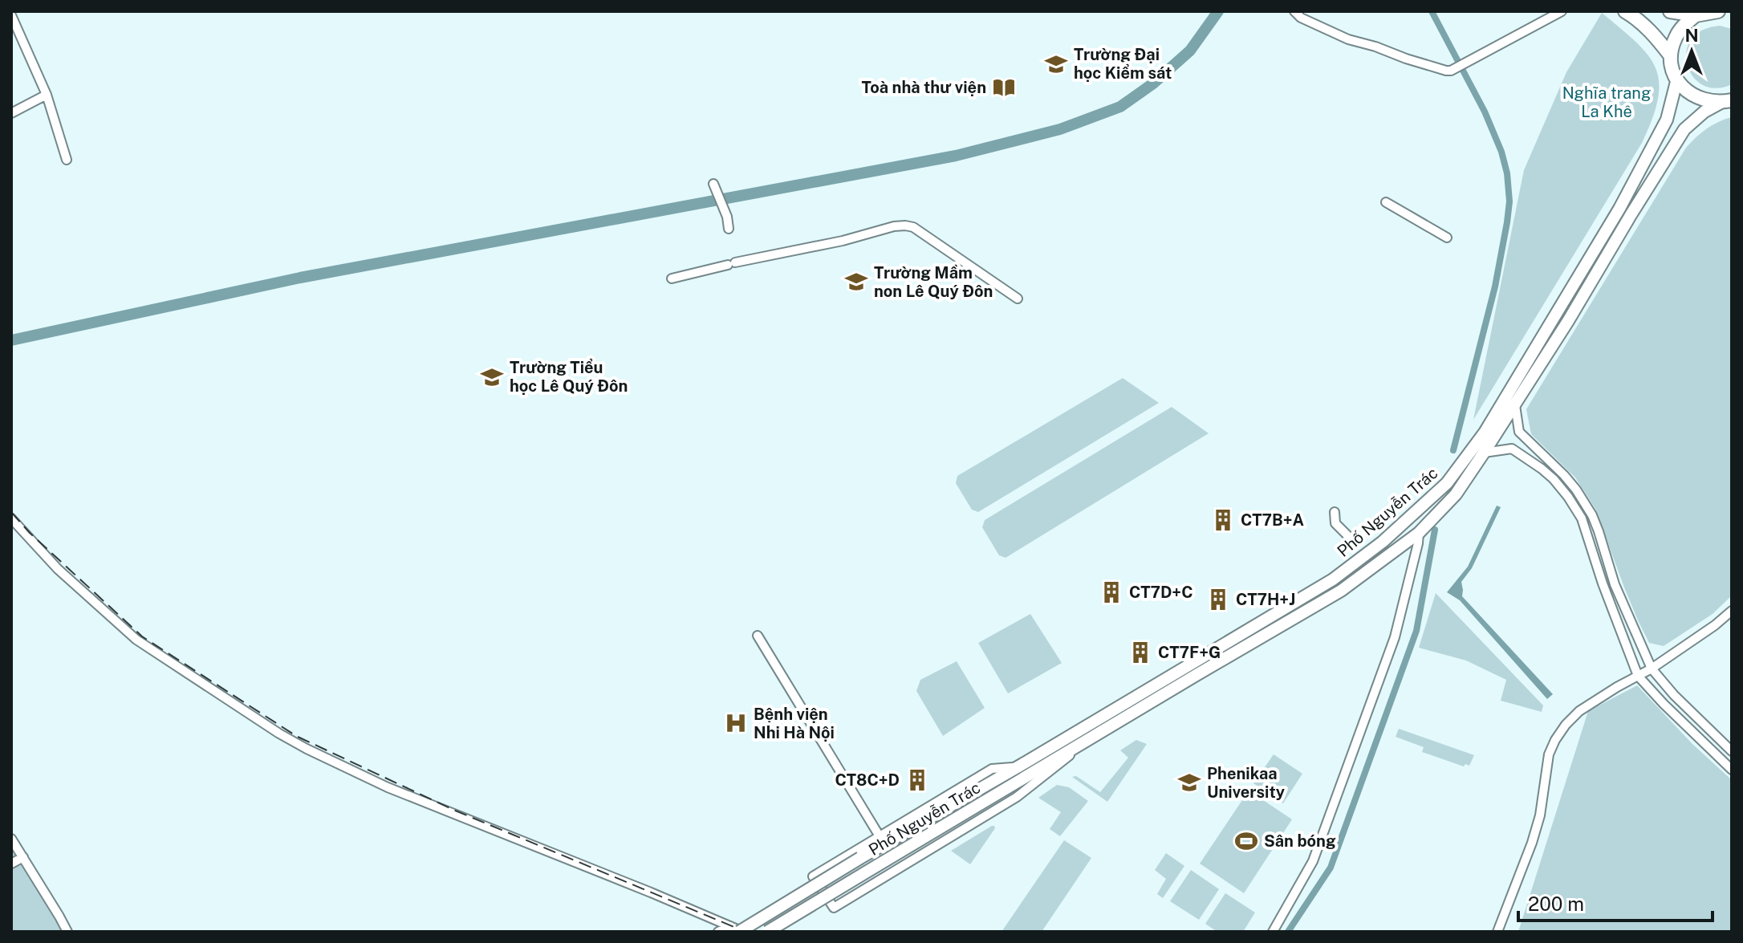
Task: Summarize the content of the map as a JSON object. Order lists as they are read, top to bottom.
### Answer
{
  "streets": {
    "main road": ["Phố Nguyễn Trác"]
  },
  "parks": ["Nghĩa trang La Khê"],
  "places": {
    "school or university": [
      "Trường Đại học Kiểm sát",
      "Trường Mầm non Lê Quý Đôn",
      "Trường Tiểu học Lê Quý Đôn",
      "Phenikaa University"
    ],
    "library": ["Toà nhà thư viện"],
    "building": [
      "CT7B+A",
      "CT7D+C",
      "CT7H+J",
      "CT7F+G",
      "CT8C+D"
    ],
    "hospital": ["Bệnh viện Nhi Hà Nội"],
    "sports": ["Sân bóng"]
  },
  "scale_bar": "200 m",
  "north": "top"
}
